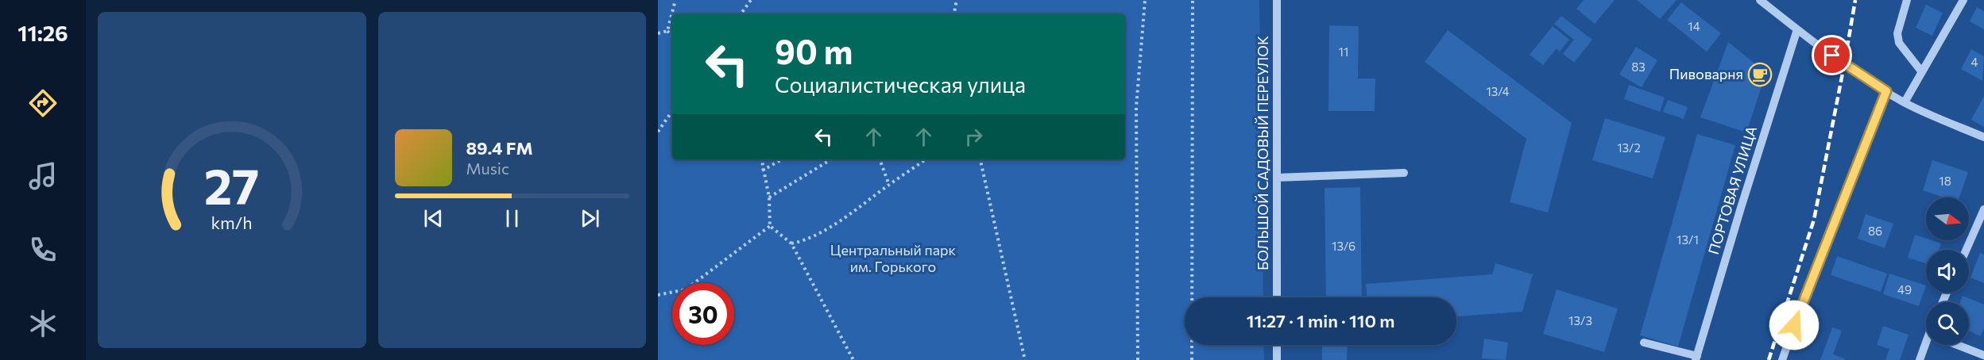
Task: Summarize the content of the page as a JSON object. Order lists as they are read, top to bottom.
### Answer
{
  "streets": {
    "street": ["БОЛЬШОЙ САДОВЫЙ ПЕРЕУЛОК", "ПОРТОВАЯ УЛИЦА"]
  },
  "parks": ["Центральный парк им. Горького"],
  "places": {
    "cafe": ["Пивоварня"]
  },
  "house_numbers": [
    "14",
    "11",
    "4",
    "83",
    "13/4",
    "13/2",
    "18",
    "86",
    "13/1",
    "13/6",
    "49",
    "13/3"
  ],
  "north": "right",
  "page": {
    "tabs": "11:26",
    "turn": ["90 m", "Социалистическая улица"],
    "song": ["89.4 FM", "Music"],
    "limit": "30",
    "trip": "11:27 · 1 min · 110 m",
    "gauge": ["27", "km/h"]
  }
}
